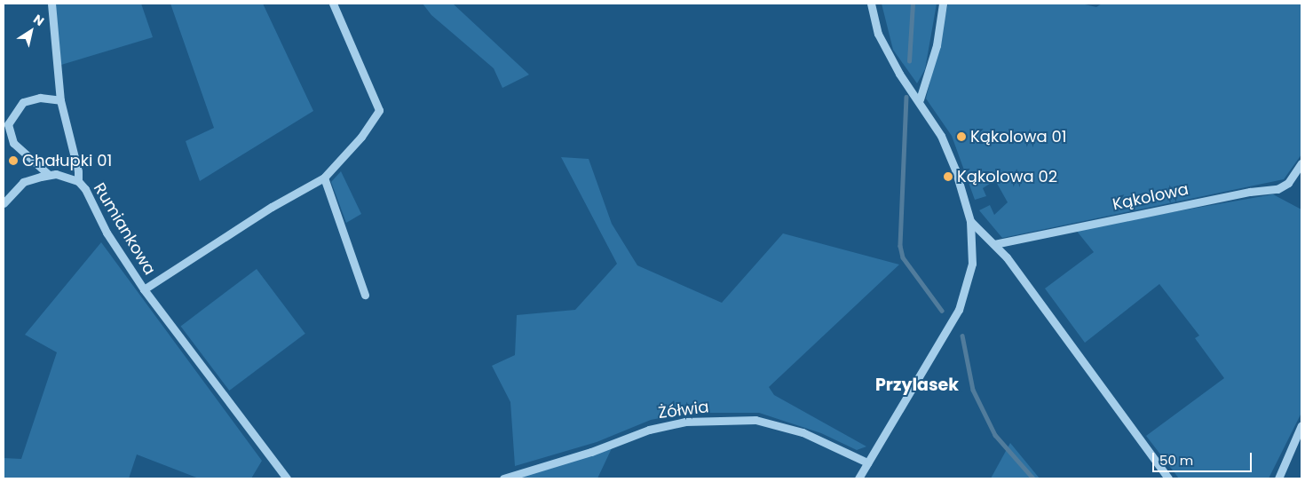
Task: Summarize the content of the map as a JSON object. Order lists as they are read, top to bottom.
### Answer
{
  "streets": {
    "street": ["Kąkolowa", "Rumiankowa", "Żółwia"]
  },
  "districts": ["Przylasek"],
  "places": ["Kąkolowa 01", "Chałupki 01", "Kąkolowa 02"],
  "scale_bar": "50 m",
  "north": "top right"
}
